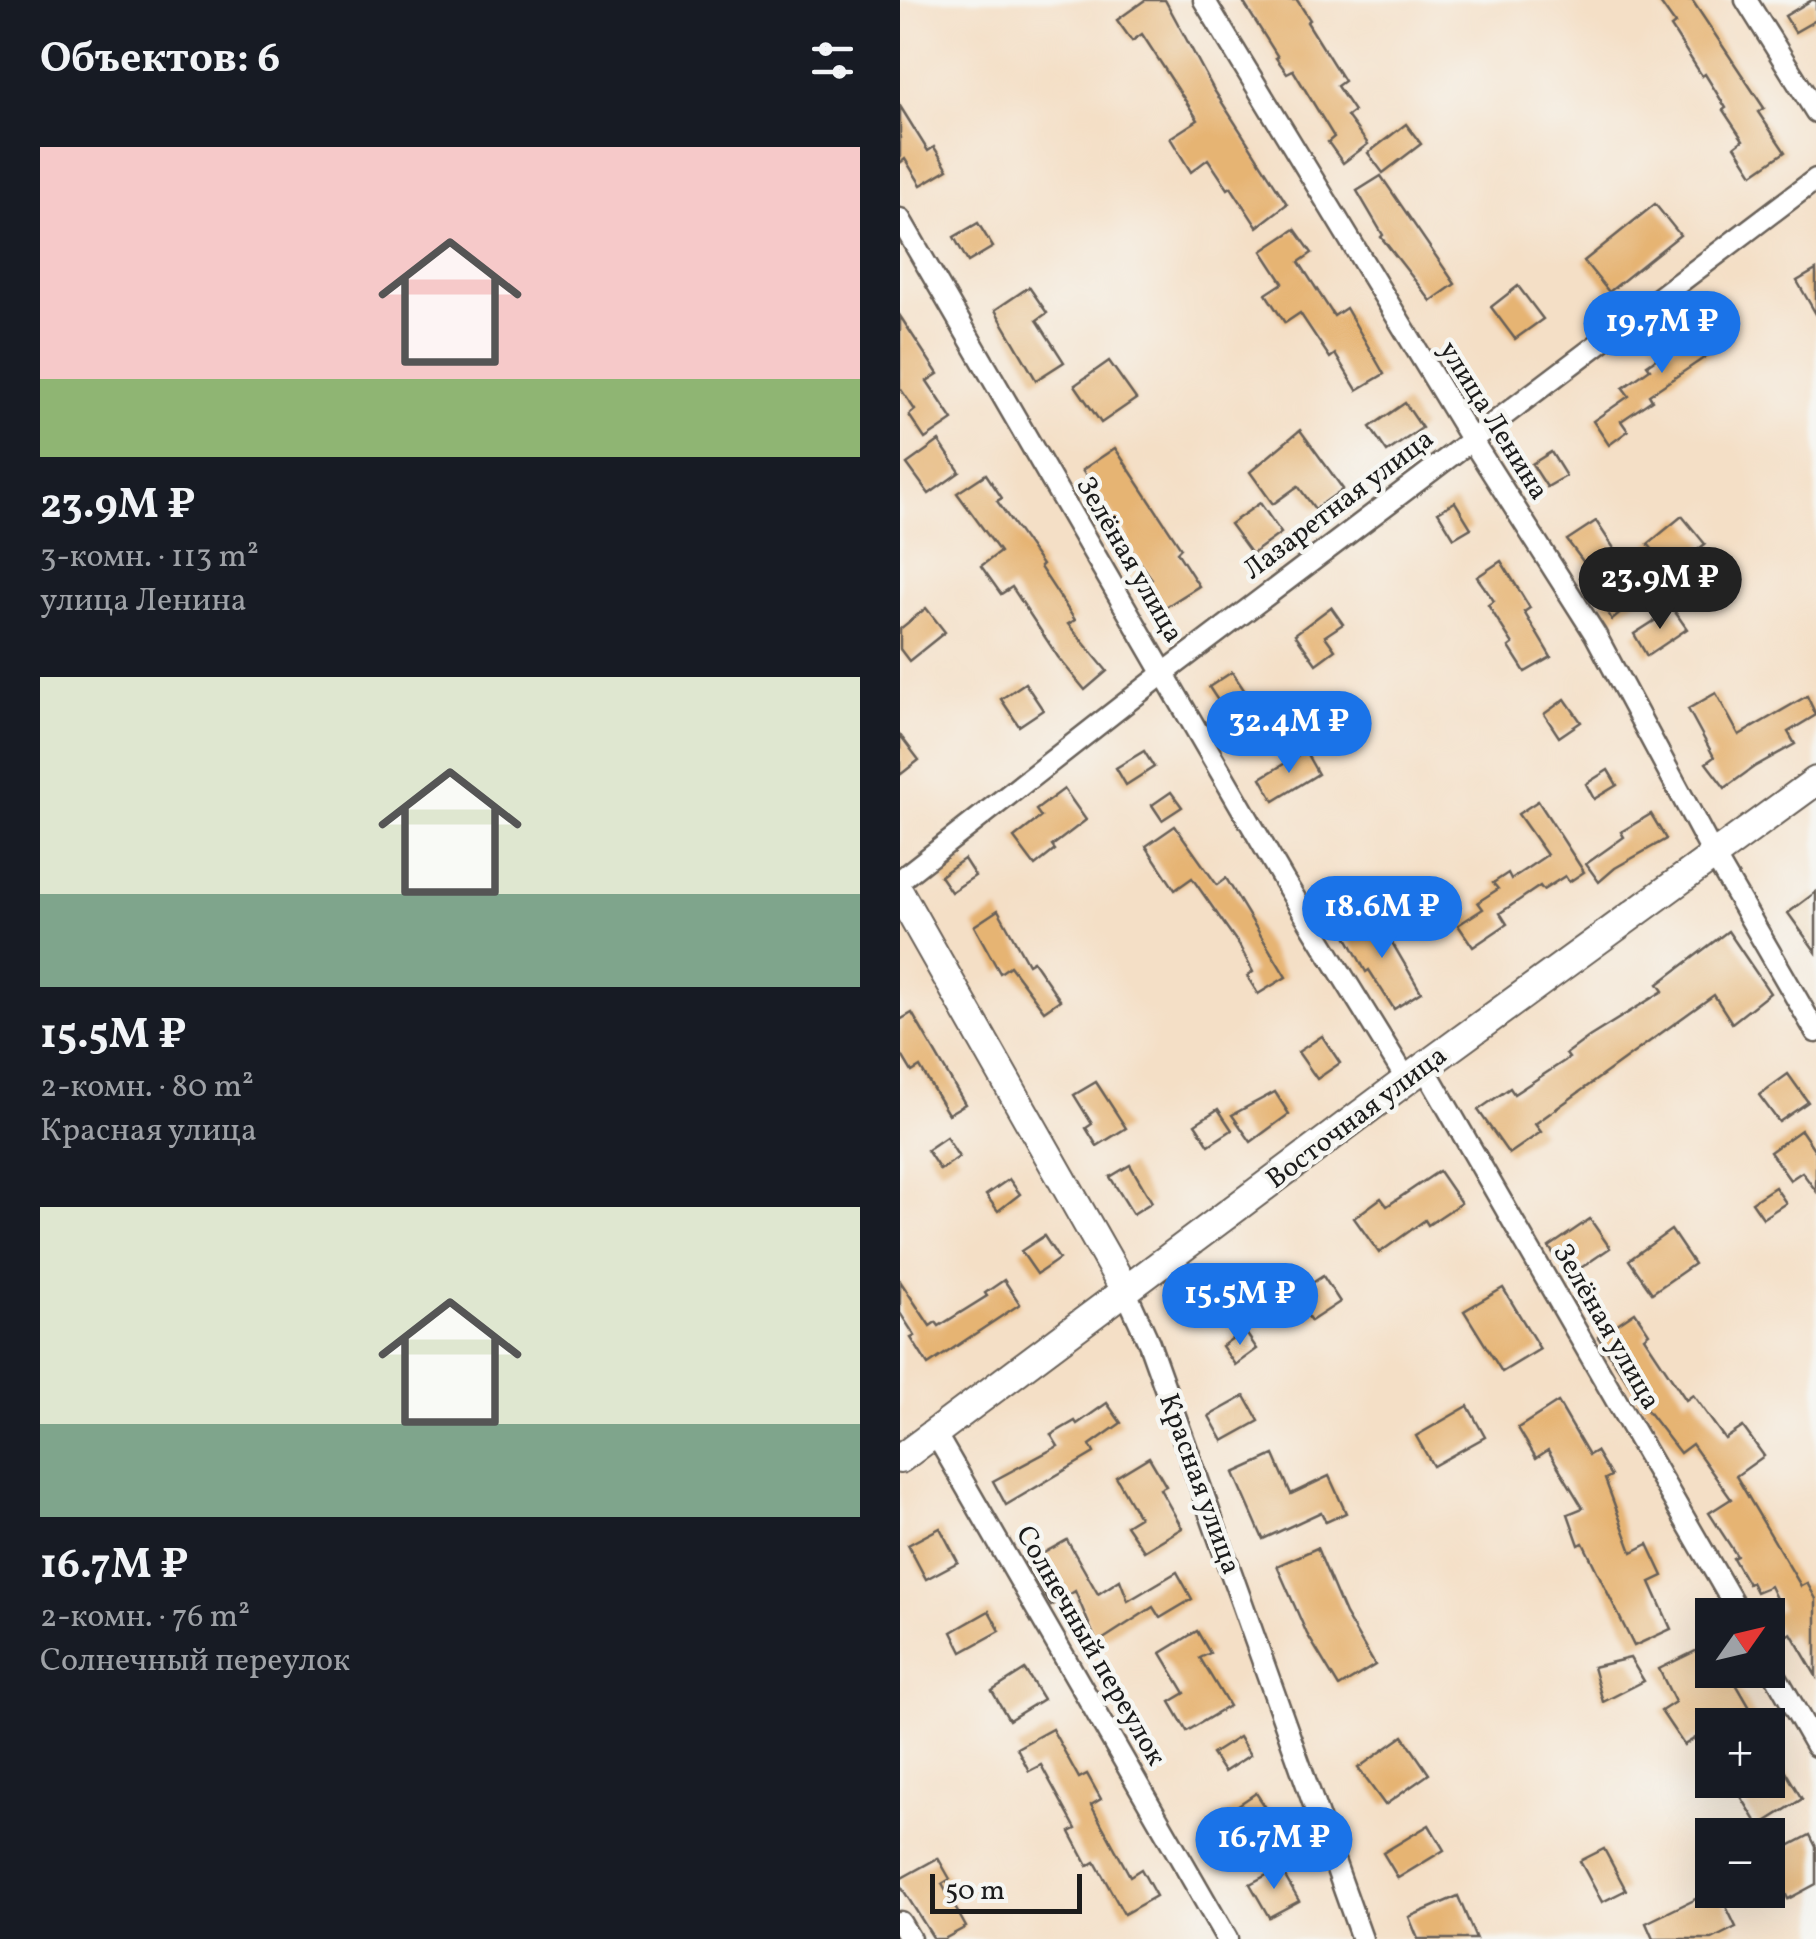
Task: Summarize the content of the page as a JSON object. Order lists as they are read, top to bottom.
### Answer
{
  "streets": {
    "street": [
      "улица Ленина",
      "Лазаретная улица",
      "Зелёная улица",
      "Восточная улица",
      "Красная улица",
      "Солнечный переулок"
    ]
  },
  "crossings": [
    ["улица Ленина", "Лазаретная улица"],
    ["улица Ленина", "Восточная улица"],
    ["Лазаретная улица", "Зелёная улица"],
    ["Зелёная улица", "Восточная улица"],
    ["Восточная улица", "Красная улица"],
    ["Восточная улица", "Солнечный переулок"]
  ],
  "scale_bar": "50 m",
  "north": "top right",
  "page": {
    "heading": "Объектов: 6",
    "list": [
      {
        "name": "23.9M ₽",
        "note": "3-комн. · 113 m² · улица Ленина"
      },
      {
        "name": "15.5M ₽",
        "note": "2-комн. · 80 m² · Красная улица"
      },
      {
        "name": "16.7M ₽",
        "note": "2-комн. · 76 m² · Солнечный переулок"
      }
    ],
    "price": [
      "19.7M ₽",
      "23.9M ₽",
      "32.4M ₽",
      "18.6M ₽",
      "15.5M ₽",
      "16.7M ₽"
    ],
    "map_buttons": ["+", "−"],
    "scale": "50 m"
  }
}
